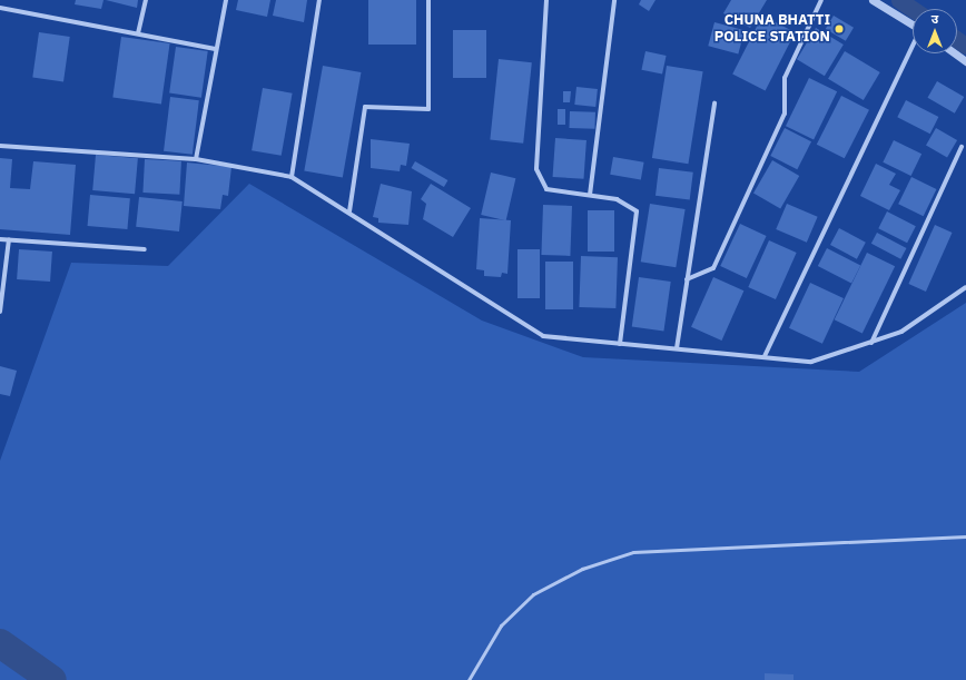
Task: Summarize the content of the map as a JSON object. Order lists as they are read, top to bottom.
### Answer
{
  "places": ["CHUNA BHATTI POLICE STATION"],
  "north": "top"
}
